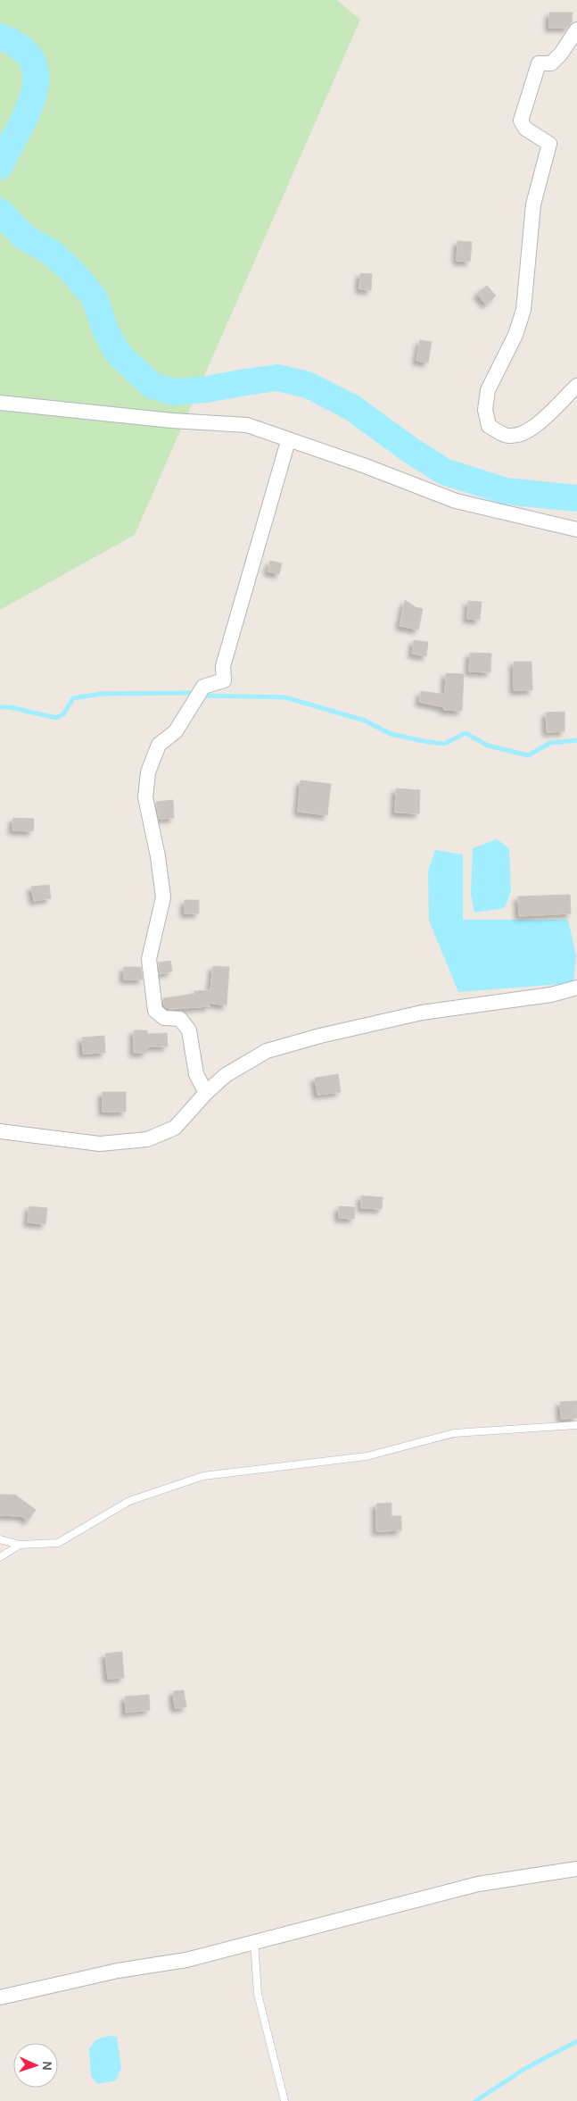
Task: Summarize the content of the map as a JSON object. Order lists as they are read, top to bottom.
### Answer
{
  "north": "right"
}
